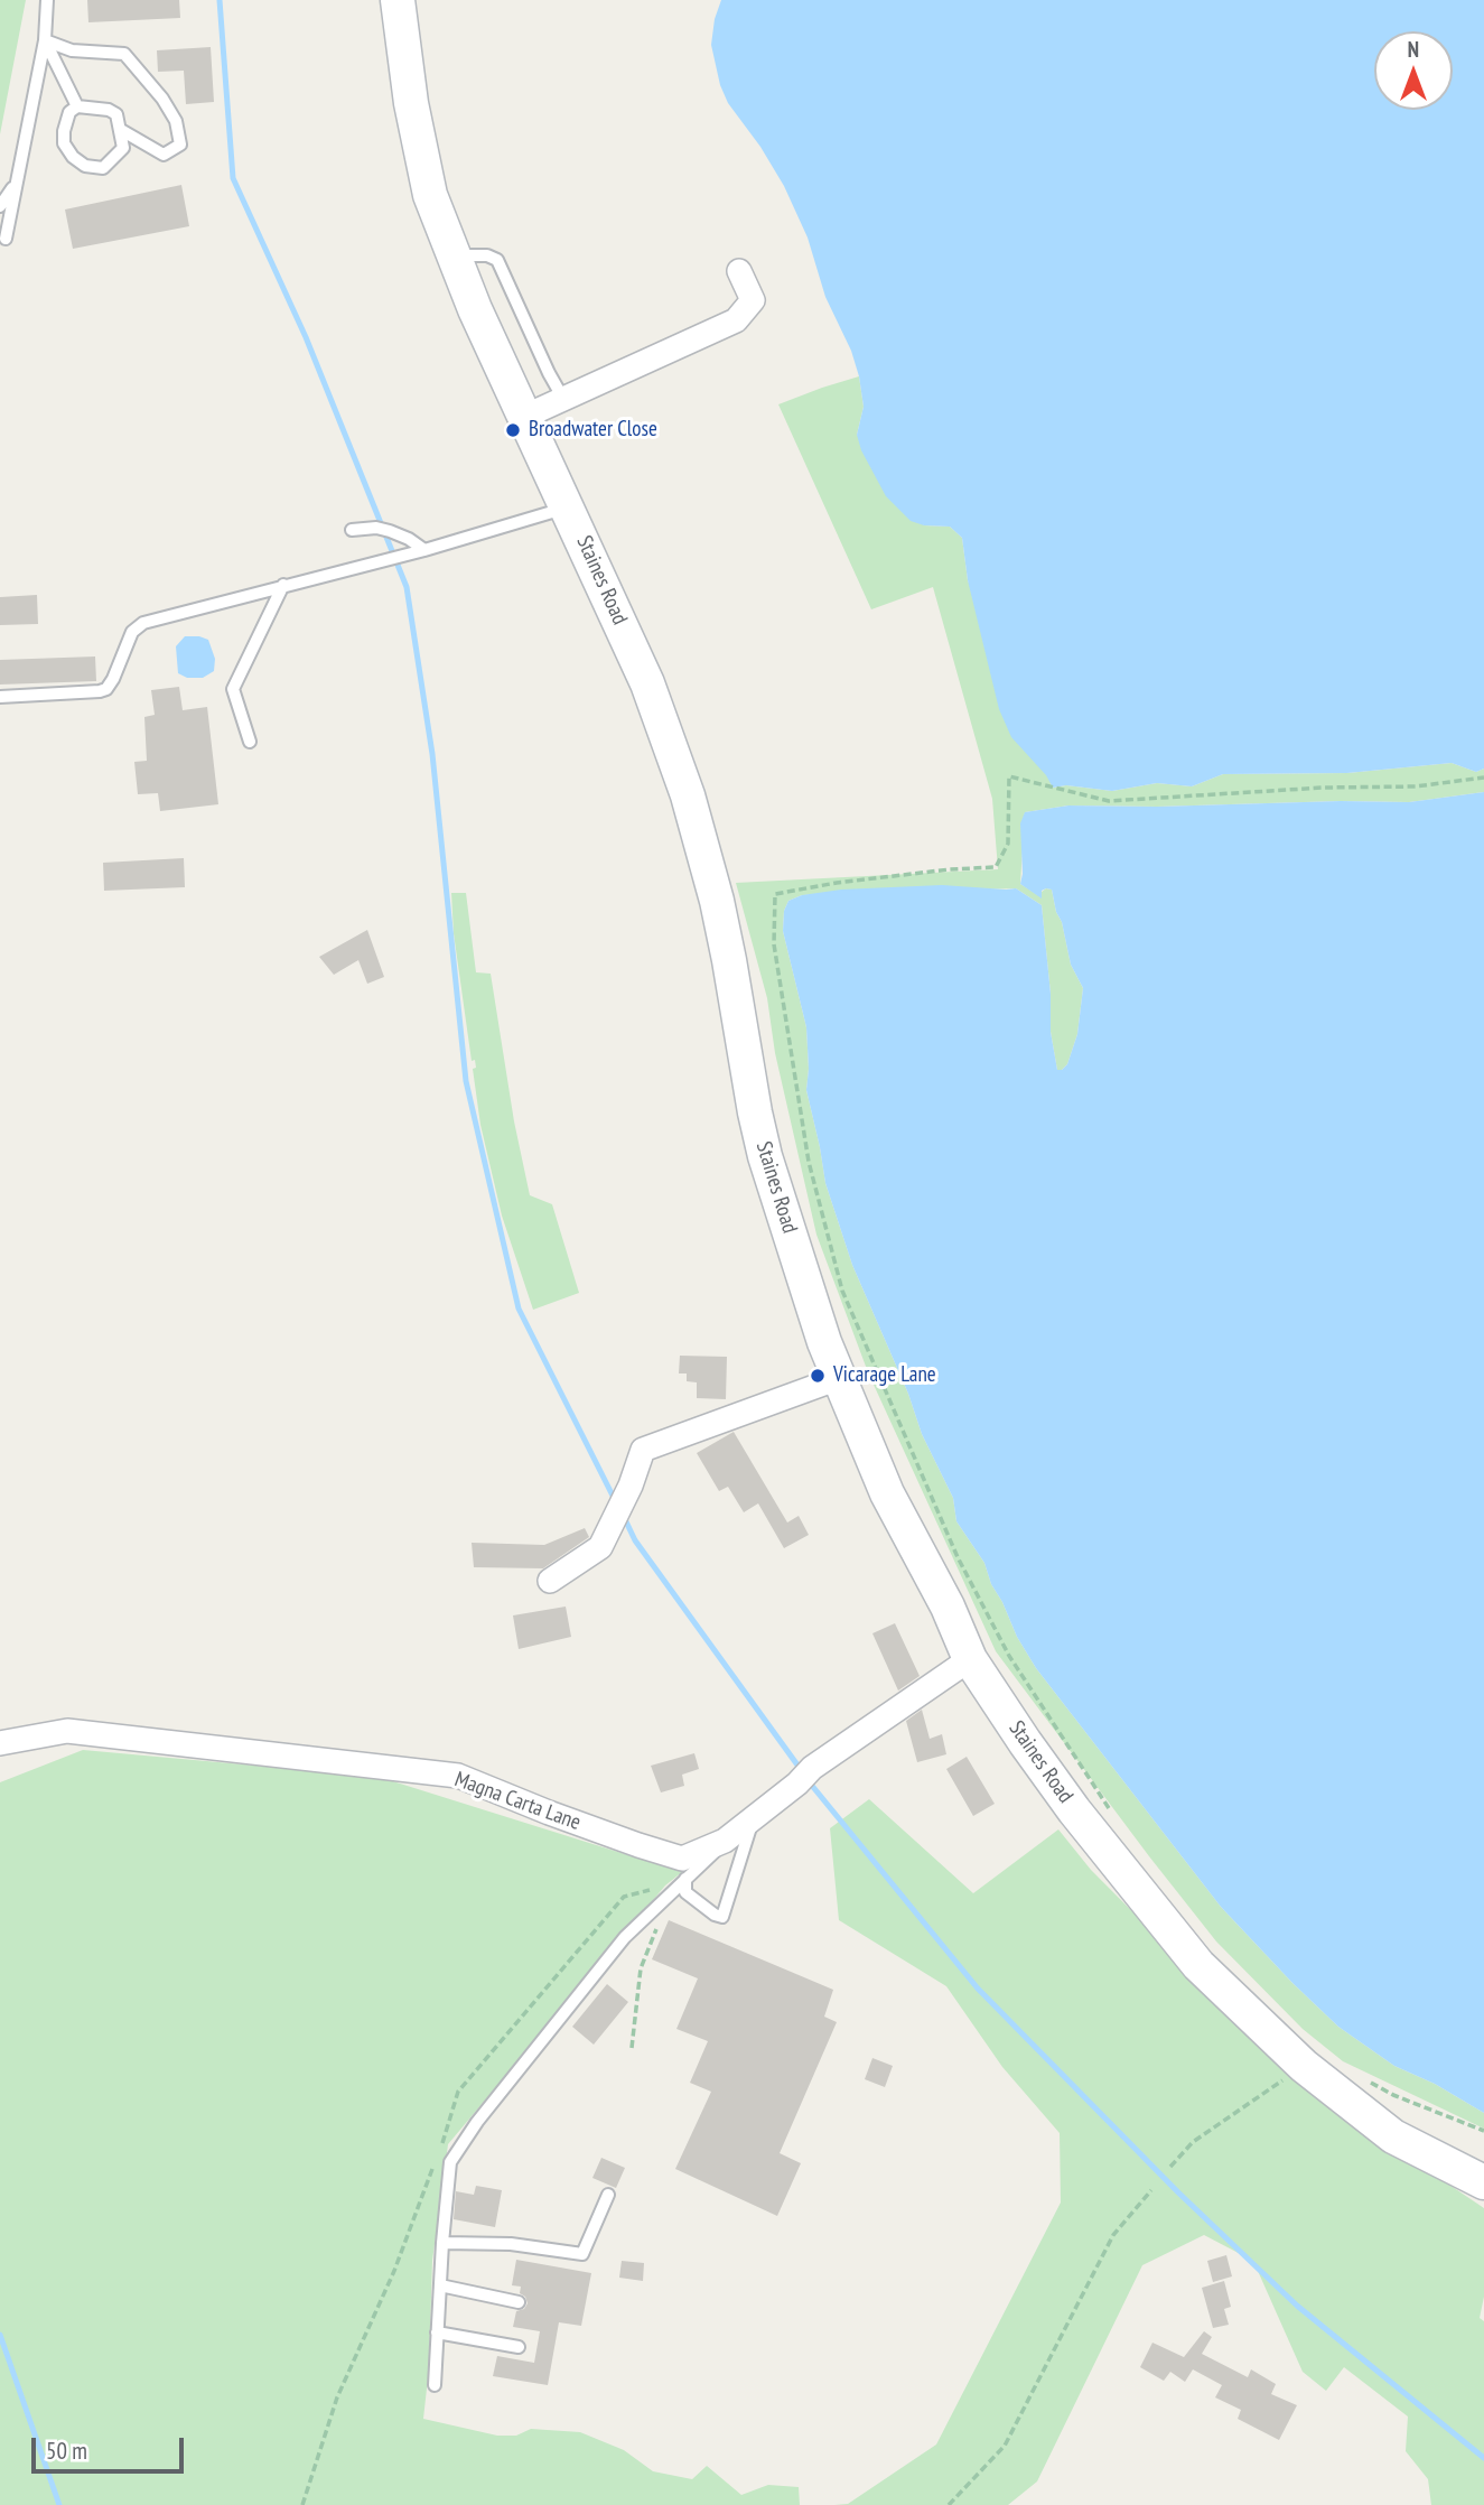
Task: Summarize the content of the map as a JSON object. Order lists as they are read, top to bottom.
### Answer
{
  "streets": {
    "main road": ["Staines Road"],
    "street": ["Magna Carta Lane"]
  },
  "crossings": [
    ["Staines Road", "Magna Carta Lane"]
  ],
  "places": ["Broadwater Close", "Vicarage Lane"],
  "scale_bar": "50 m",
  "north": "top"
}
